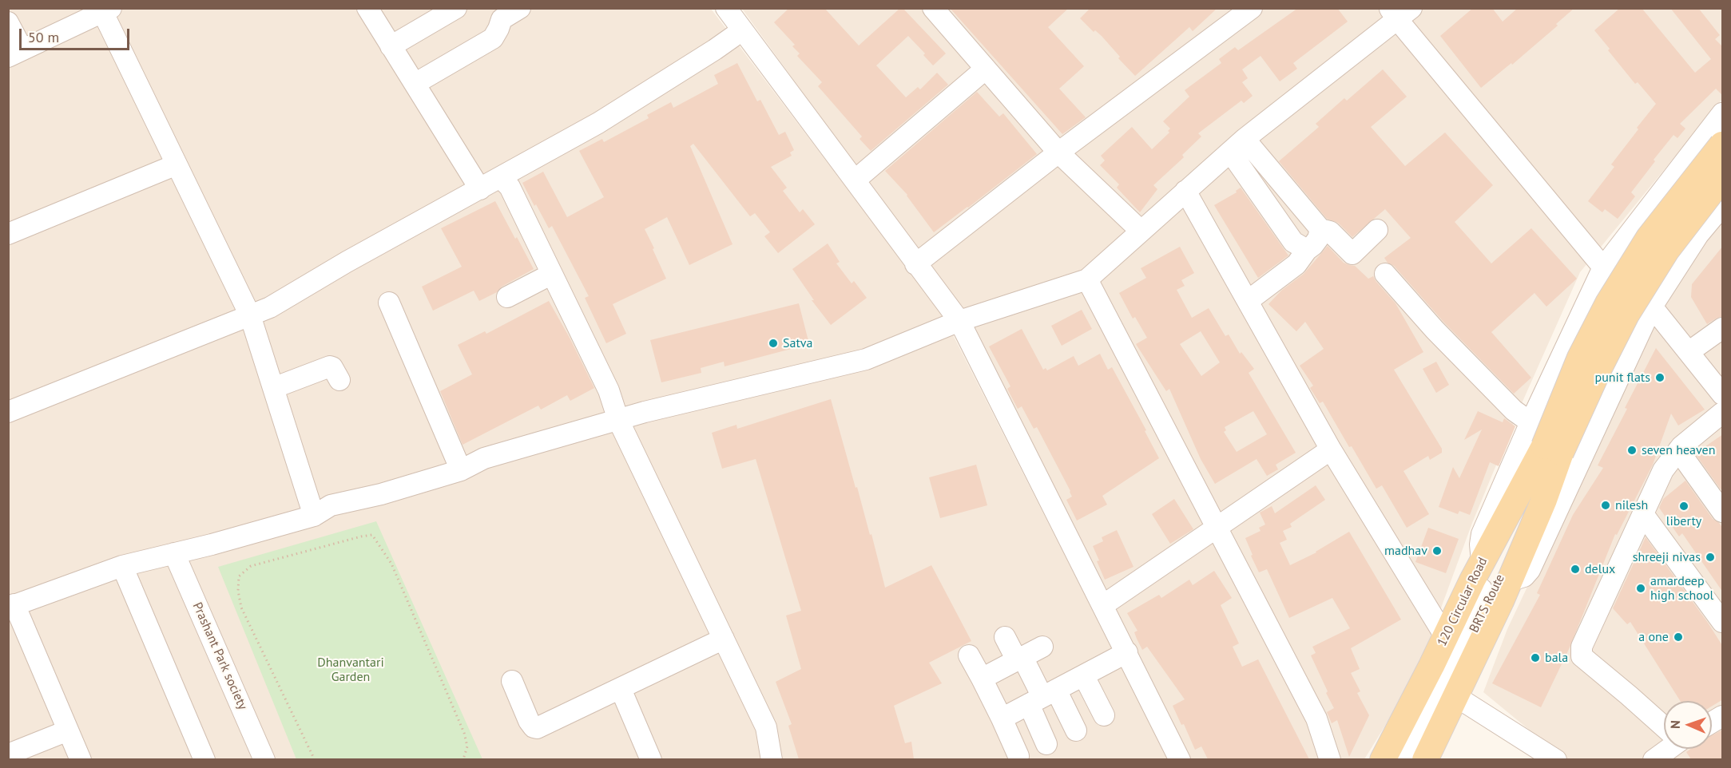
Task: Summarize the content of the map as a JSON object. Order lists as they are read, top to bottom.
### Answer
{
  "streets": {
    "main road": ["120 Circular Road"],
    "street": ["BRTS Route", "Prashant Park society"]
  },
  "crossings": [
    ["120 Circular Road", "BRTS Route"]
  ],
  "parks": ["Dhanvantari Garden"],
  "places": [
    "Satva",
    "punit flats",
    "seven heaven",
    "nilesh",
    "liberty",
    "madhav",
    "shreeji nivas",
    "delux",
    "amardeep high school",
    "a one",
    "bala"
  ],
  "scale_bar": "50 m",
  "north": "left"
}
